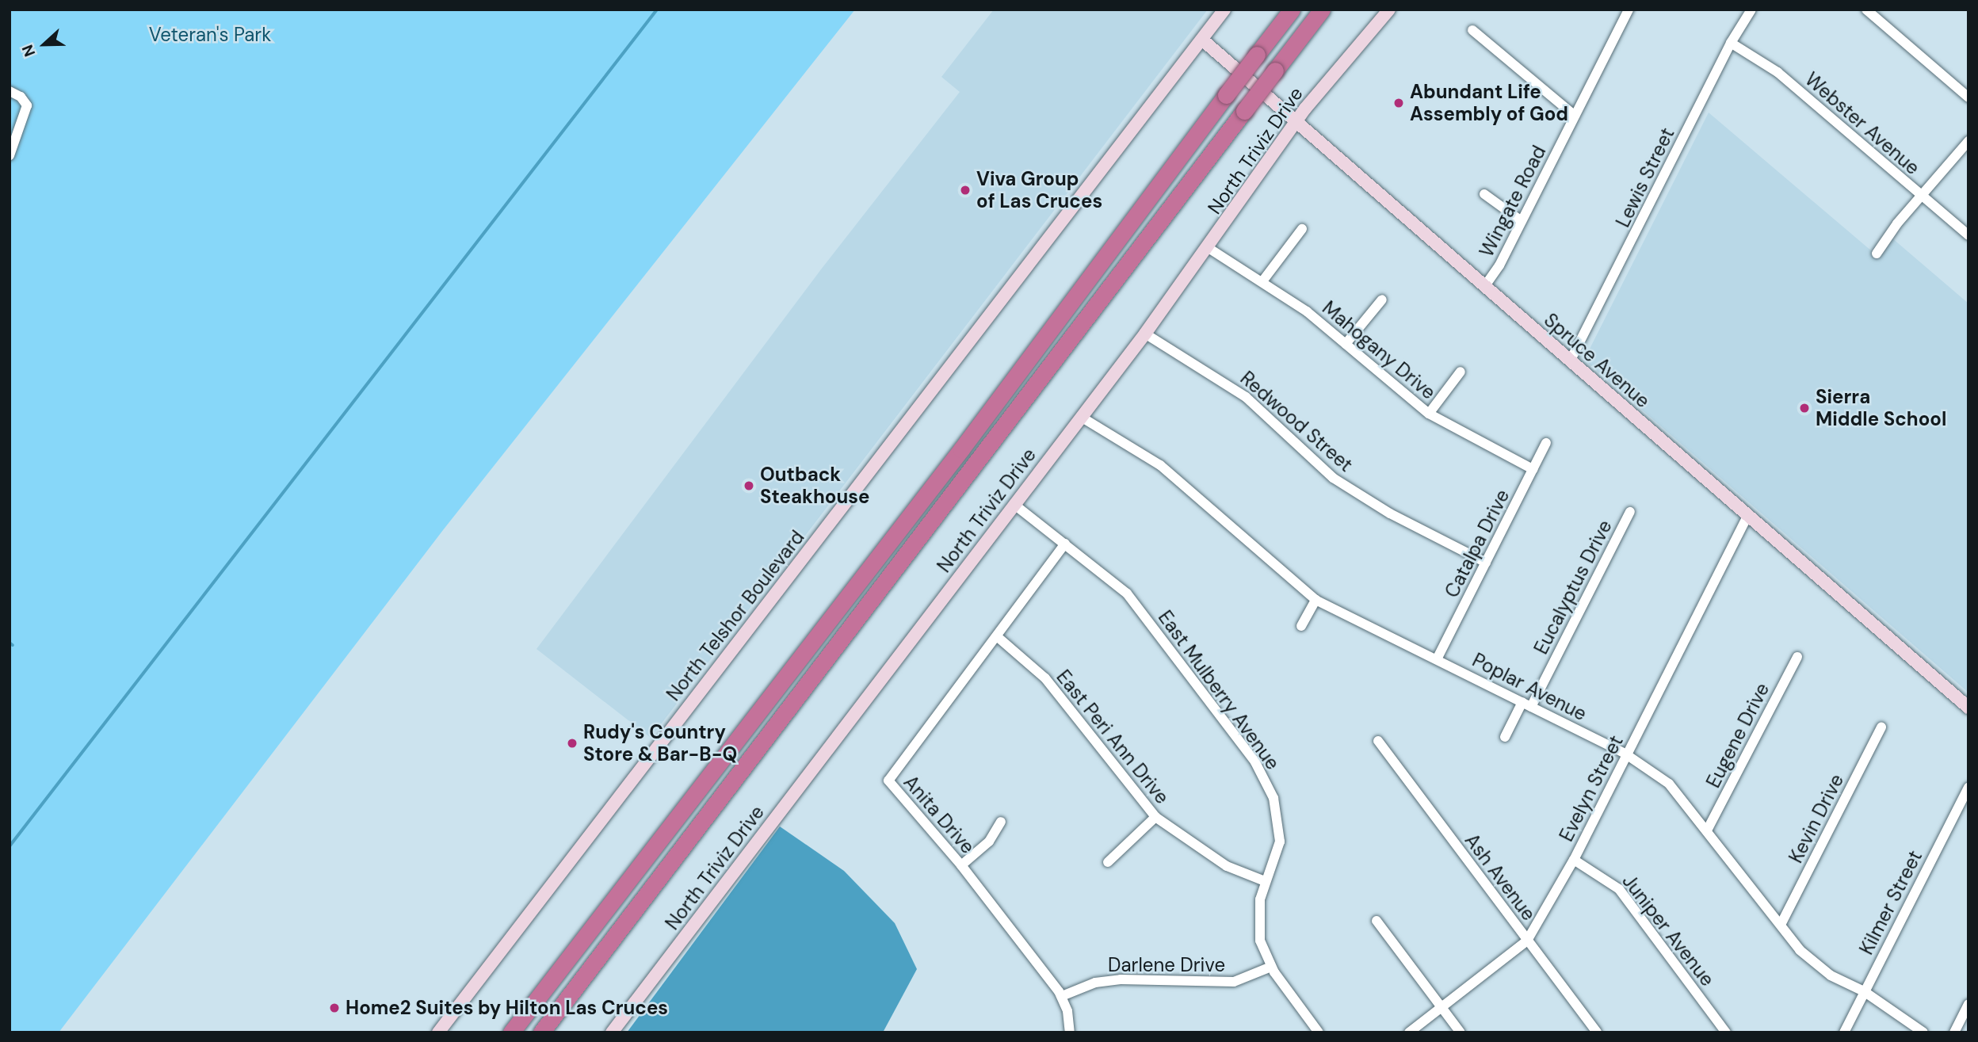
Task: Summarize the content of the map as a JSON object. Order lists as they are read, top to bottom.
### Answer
{
  "streets": {
    "main road": ["North Triviz Drive", "Spruce Avenue", "North Telshor Boulevard"],
    "street": [
      "Webster Avenue",
      "Lewis Street",
      "Wingate Road",
      "Mahogany Drive",
      "Redwood Street",
      "Catalpa Drive",
      "Eucalyptus Drive",
      "Poplar Avenue",
      "East Mulberry Avenue",
      "Eugene Drive",
      "East Peri Ann Drive",
      "Evelyn Street",
      "Anita Drive",
      "Kevin Drive",
      "Ash Avenue",
      "Kilmer Street",
      "Juniper Avenue",
      "Darlene Drive"
    ]
  },
  "crossings": [
    ["Webster Avenue", "Lewis Street"],
    ["North Triviz Drive", "Mahogany Drive"],
    ["North Triviz Drive", "Spruce Avenue"],
    ["North Triviz Drive", "Redwood Street"],
    ["North Triviz Drive", "Poplar Avenue"],
    ["North Triviz Drive", "East Mulberry Avenue"],
    ["Lewis Street", "Spruce Avenue"],
    ["Wingate Road", "Spruce Avenue"],
    ["Mahogany Drive", "Catalpa Drive"],
    ["Spruce Avenue", "North Telshor Boulevard"],
    ["Spruce Avenue", "Evelyn Street"],
    ["Redwood Street", "Catalpa Drive"],
    ["Catalpa Drive", "Poplar Avenue"],
    ["Eucalyptus Drive", "Poplar Avenue"],
    ["Poplar Avenue", "Eugene Drive"],
    ["Poplar Avenue", "Evelyn Street"],
    ["Poplar Avenue", "Kevin Drive"],
    ["Poplar Avenue", "Kilmer Street"],
    ["East Mulberry Avenue", "East Peri Ann Drive"],
    ["East Mulberry Avenue", "Anita Drive"],
    ["East Mulberry Avenue", "Darlene Drive"],
    ["East Peri Ann Drive", "Anita Drive"],
    ["Evelyn Street", "Ash Avenue"],
    ["Evelyn Street", "Juniper Avenue"],
    ["Anita Drive", "Darlene Drive"]
  ],
  "parks": ["Veteran's Park"],
  "places": [
    "Abundant Life Assembly of God",
    "Viva Group of Las Cruces",
    "Sierra Middle School",
    "Outback Steakhouse",
    "Rudy's Country Store & Bar-B-Q",
    "Home2 Suites by Hilton Las Cruces"
  ],
  "north": "left"
}
